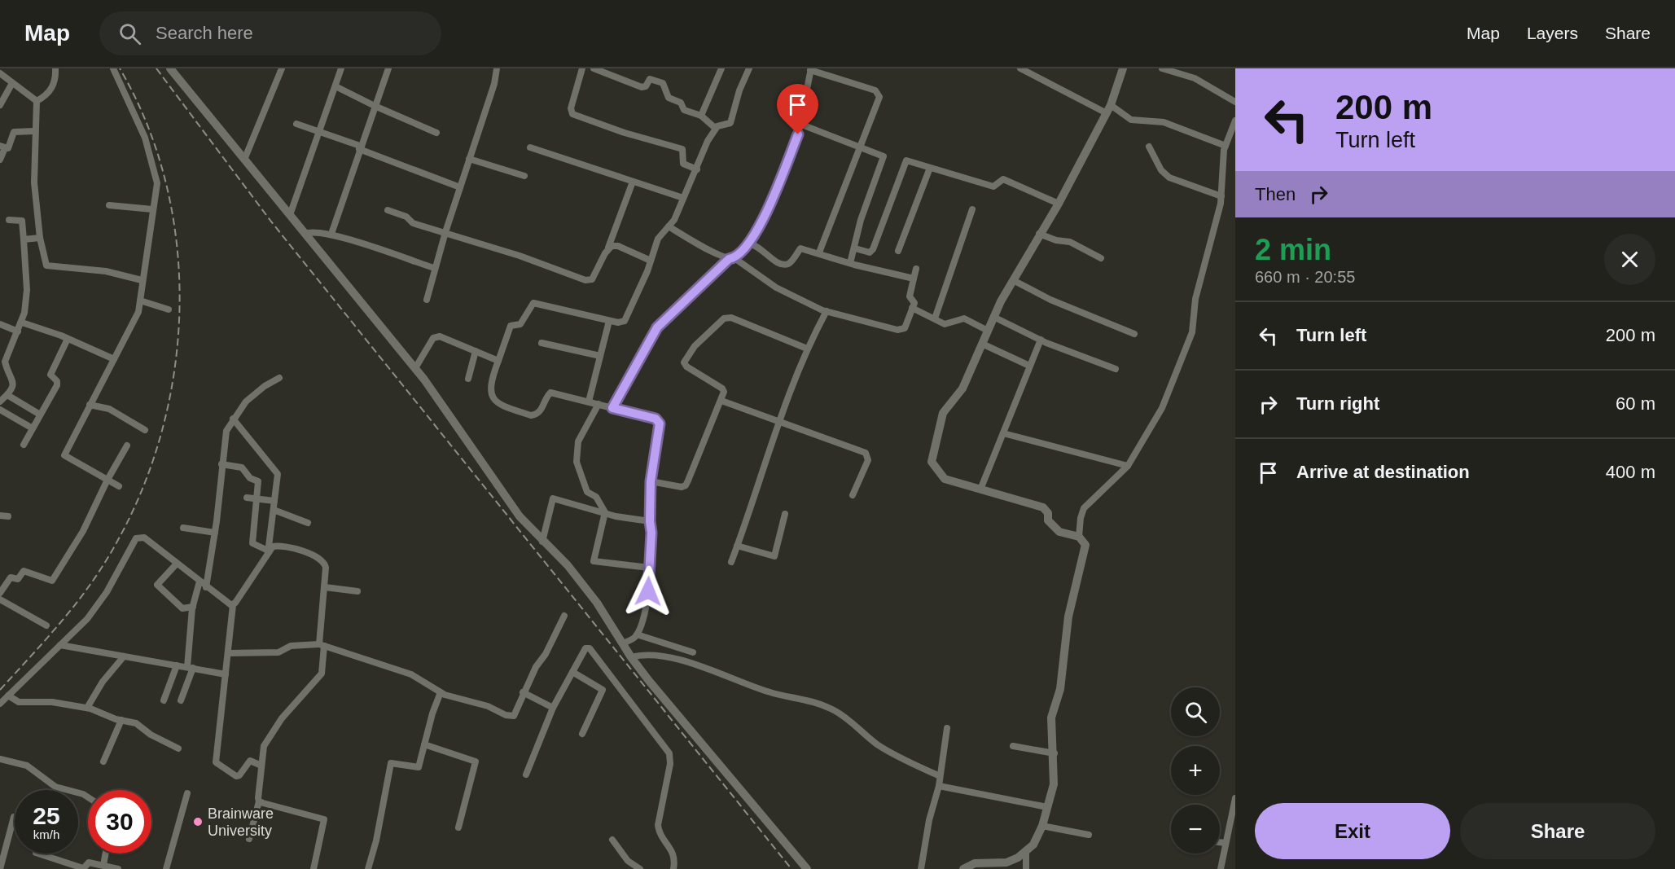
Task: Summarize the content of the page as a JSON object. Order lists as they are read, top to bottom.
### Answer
{
  "places": ["Brainware University"],
  "page": {
    "header": "Map",
    "search": "Search here",
    "nav": ["Map", "Layers", "Share"],
    "turn": ["200 m", "Turn left"],
    "then": "Then",
    "heading": ["2 min", "660 m · 20:55"],
    "list": [
      {
        "name": "Turn left",
        "value": "200 m"
      },
      {
        "name": "Turn right",
        "value": "60 m"
      },
      {
        "name": "Arrive at destination",
        "value": "400 m"
      }
    ],
    "map_buttons": ["+", "−"],
    "speed": "25 km/h",
    "limit": "30",
    "buttons": ["Exit", "Share"]
  }
}
